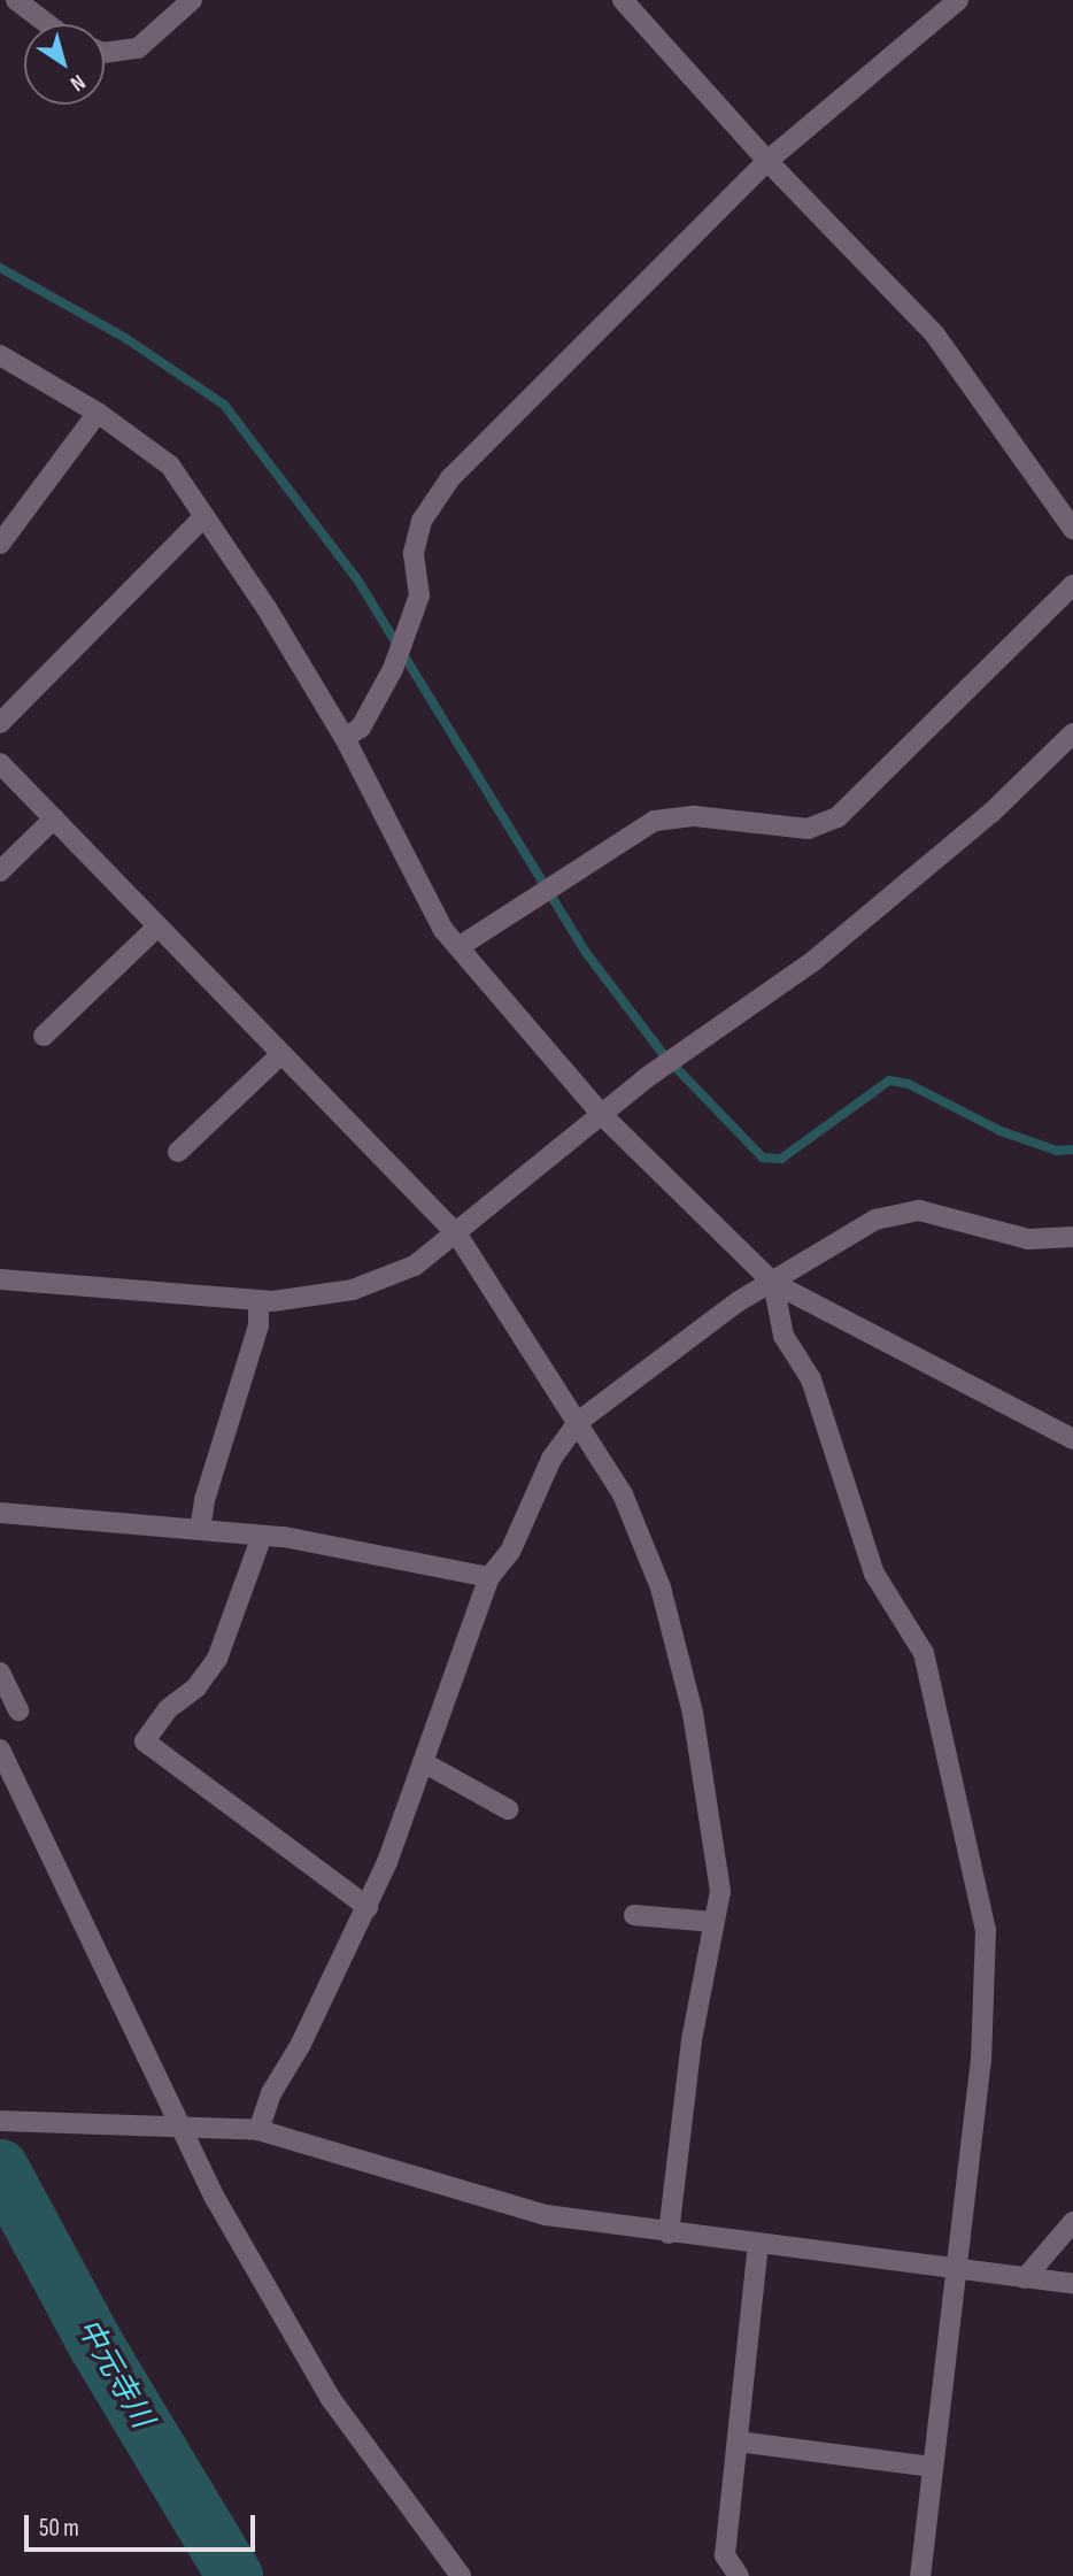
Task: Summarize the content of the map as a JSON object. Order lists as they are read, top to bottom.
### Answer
{
  "water": ["中元寺川"],
  "scale_bar": "50 m",
  "north": "bottom right"
}
